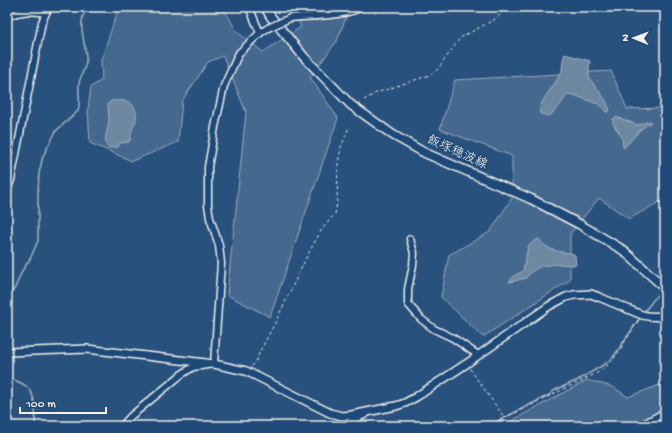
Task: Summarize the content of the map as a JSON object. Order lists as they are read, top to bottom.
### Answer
{
  "streets": {
    "main road": ["飯塚穂波線"]
  },
  "scale_bar": "100 m",
  "north": "left"
}
